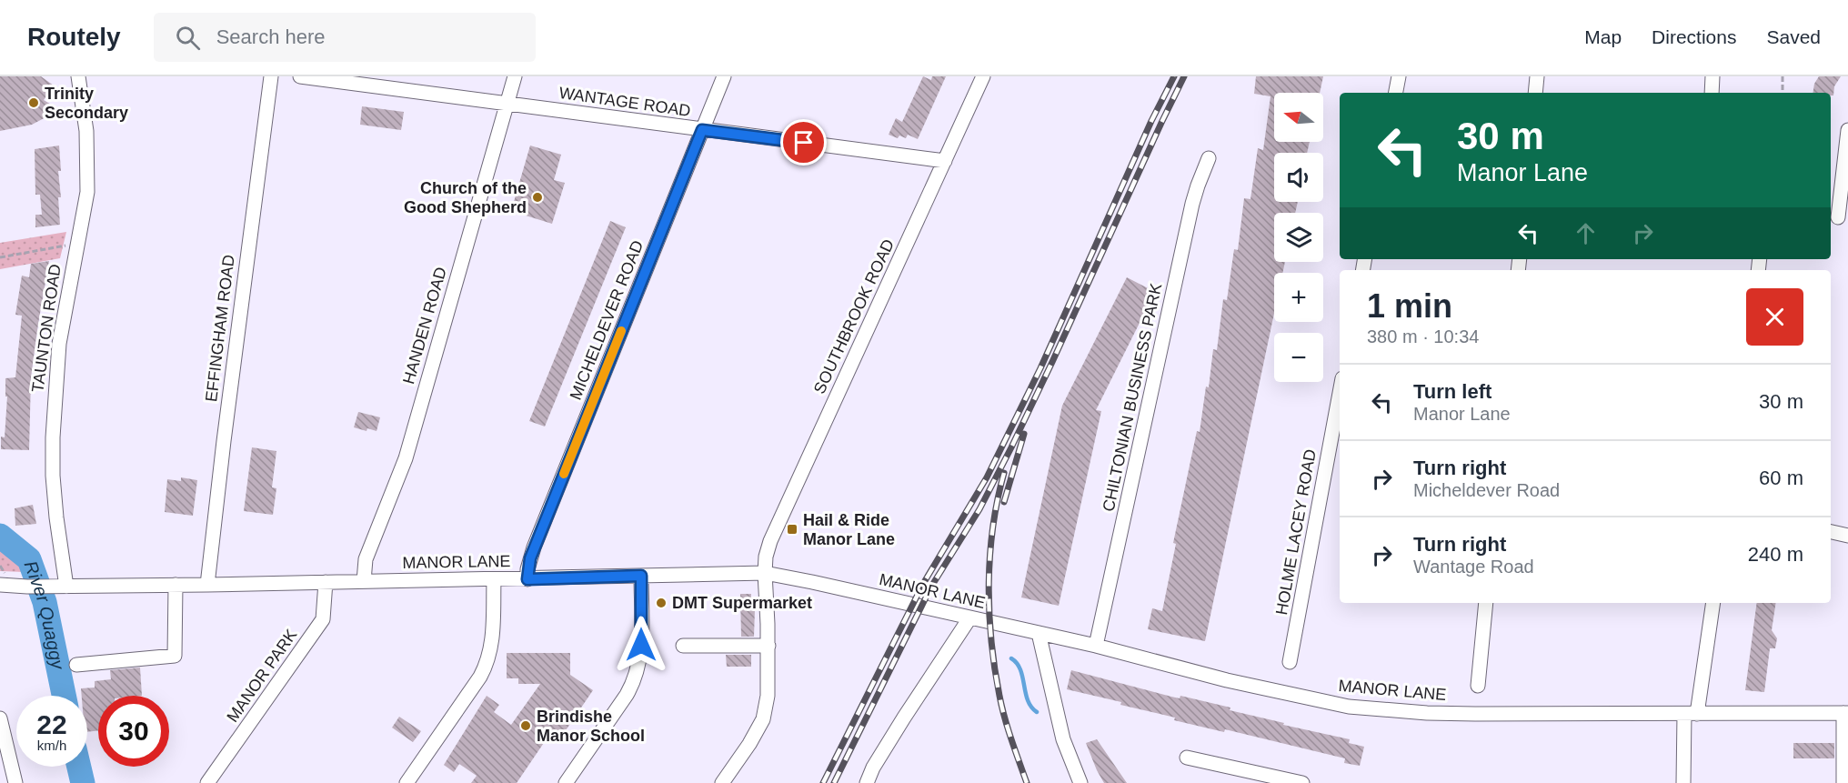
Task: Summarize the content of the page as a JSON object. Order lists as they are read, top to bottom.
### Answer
{
  "streets": {
    "street": [
      "WANTAGE ROAD",
      "SOUTHBROOK ROAD",
      "MICHELDEVER ROAD",
      "HANDEN ROAD",
      "TAUNTON ROAD",
      "EFFINGHAM ROAD",
      "CHILTONIAN BUSINESS PARK",
      "HOLME LACEY ROAD",
      "MANOR LANE",
      "MANOR PARK"
    ]
  },
  "crossings": [
    ["WANTAGE ROAD", "SOUTHBROOK ROAD"],
    ["WANTAGE ROAD", "MICHELDEVER ROAD"],
    ["WANTAGE ROAD", "HANDEN ROAD"],
    ["SOUTHBROOK ROAD", "MANOR LANE"],
    ["MICHELDEVER ROAD", "MANOR LANE"],
    ["HANDEN ROAD", "MANOR LANE"],
    ["TAUNTON ROAD", "MANOR LANE"],
    ["EFFINGHAM ROAD", "MANOR LANE"],
    ["CHILTONIAN BUSINESS PARK", "MANOR LANE"],
    ["MANOR LANE", "MANOR PARK"]
  ],
  "water": ["River Quaggy"],
  "places": {
    "other": [
      "Trinity Secondary",
      "Church of the Good Shepherd",
      "DMT Supermarket",
      "Brindishe Manor School"
    ],
    "transit": ["Hail & Ride Manor Lane"]
  },
  "north": "left",
  "page": {
    "header": "Routely",
    "search": "Search here",
    "nav": ["Map", "Directions", "Saved"],
    "map_buttons": ["+", "−"],
    "turn": ["30 m", "Manor Lane"],
    "heading": ["1 min", "380 m · 10:34"],
    "list": [
      {
        "name": "Turn left",
        "note": "Manor Lane",
        "value": "30 m"
      },
      {
        "name": "Turn right",
        "note": "Micheldever Road",
        "value": "60 m"
      },
      {
        "name": "Turn right",
        "note": "Wantage Road",
        "value": "240 m"
      }
    ],
    "speed": "22 km/h",
    "limit": "30"
  }
}
